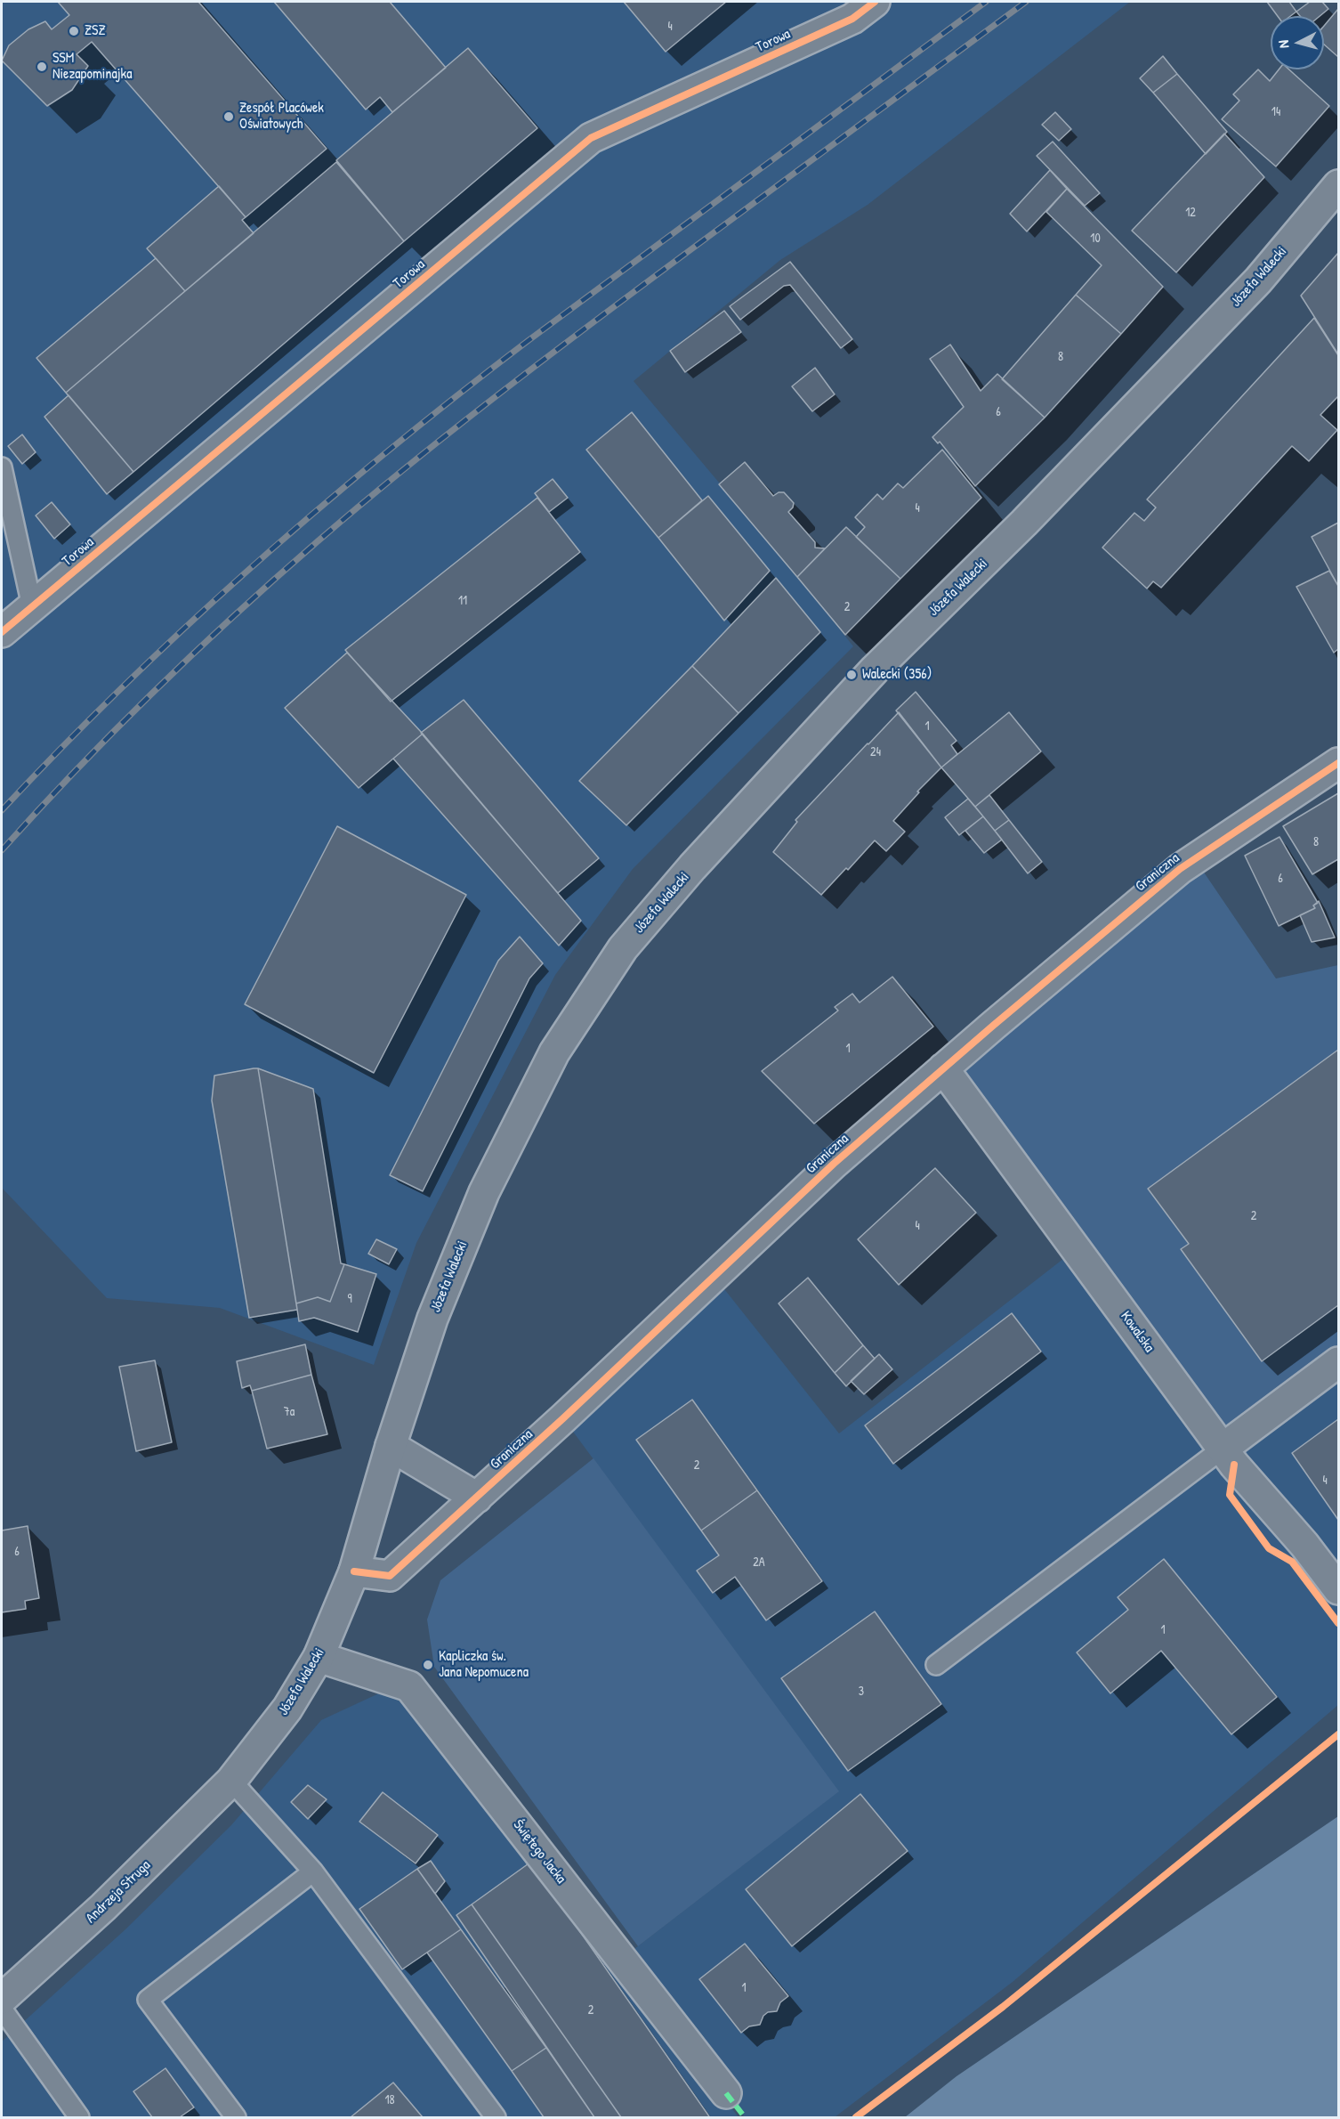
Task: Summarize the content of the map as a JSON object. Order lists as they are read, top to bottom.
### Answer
{
  "streets": {
    "street": [
      "Torowa",
      "Józefa Walecki",
      "Graniczna",
      "Kowalska",
      "Świętego Jacka",
      "Andrzeja Struga"
    ]
  },
  "crossings": [
    ["Józefa Walecki", "Graniczna"],
    ["Józefa Walecki", "Świętego Jacka"],
    ["Józefa Walecki", "Andrzeja Struga"],
    ["Graniczna", "Kowalska"]
  ],
  "places": [
    "ZSZ",
    "SSM Niezapominajka",
    "Zespół Placówek Oświatowych",
    "Walecki (356)",
    "Kapliczka św. Jana Nepomucena"
  ],
  "house_numbers": [
    "4",
    "14",
    "12",
    "10",
    "8",
    "6",
    "4",
    "11",
    "2",
    "1",
    "24",
    "8",
    "6",
    "1",
    "2",
    "4",
    "9",
    "7a",
    "2",
    "4",
    "6",
    "2A",
    "1",
    "3",
    "1",
    "2",
    "18"
  ],
  "north": "left"
}
